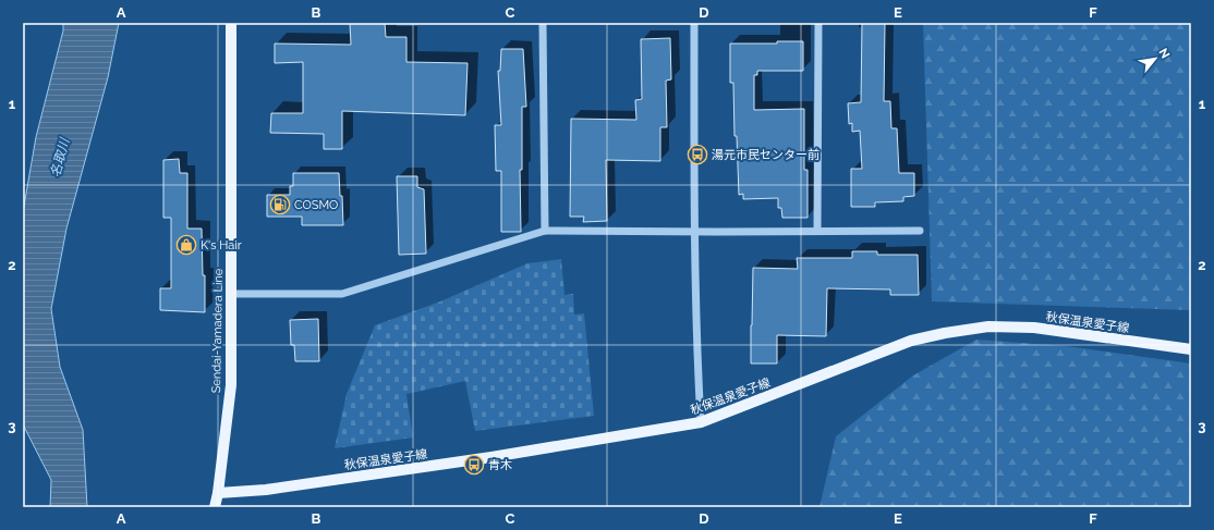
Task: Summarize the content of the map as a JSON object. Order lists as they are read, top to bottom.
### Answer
{
  "streets": {
    "main road": ["秋保温泉愛子線", "Sendai-Yamadera Line"]
  },
  "crossings": [
    ["秋保温泉愛子線", "Sendai-Yamadera Line"]
  ],
  "water": ["名取川"],
  "places": {
    "bus stop": ["湯元市民センター前", "青木"],
    "fuel station": ["COSMO"],
    "shop": ["K's Hair"]
  },
  "north": "top right",
  "grid": {
    "columns": [
      "A",
      "B",
      "C",
      "D",
      "E",
      "F"
    ],
    "rows": ["1", "2", "3"]
  }
}
